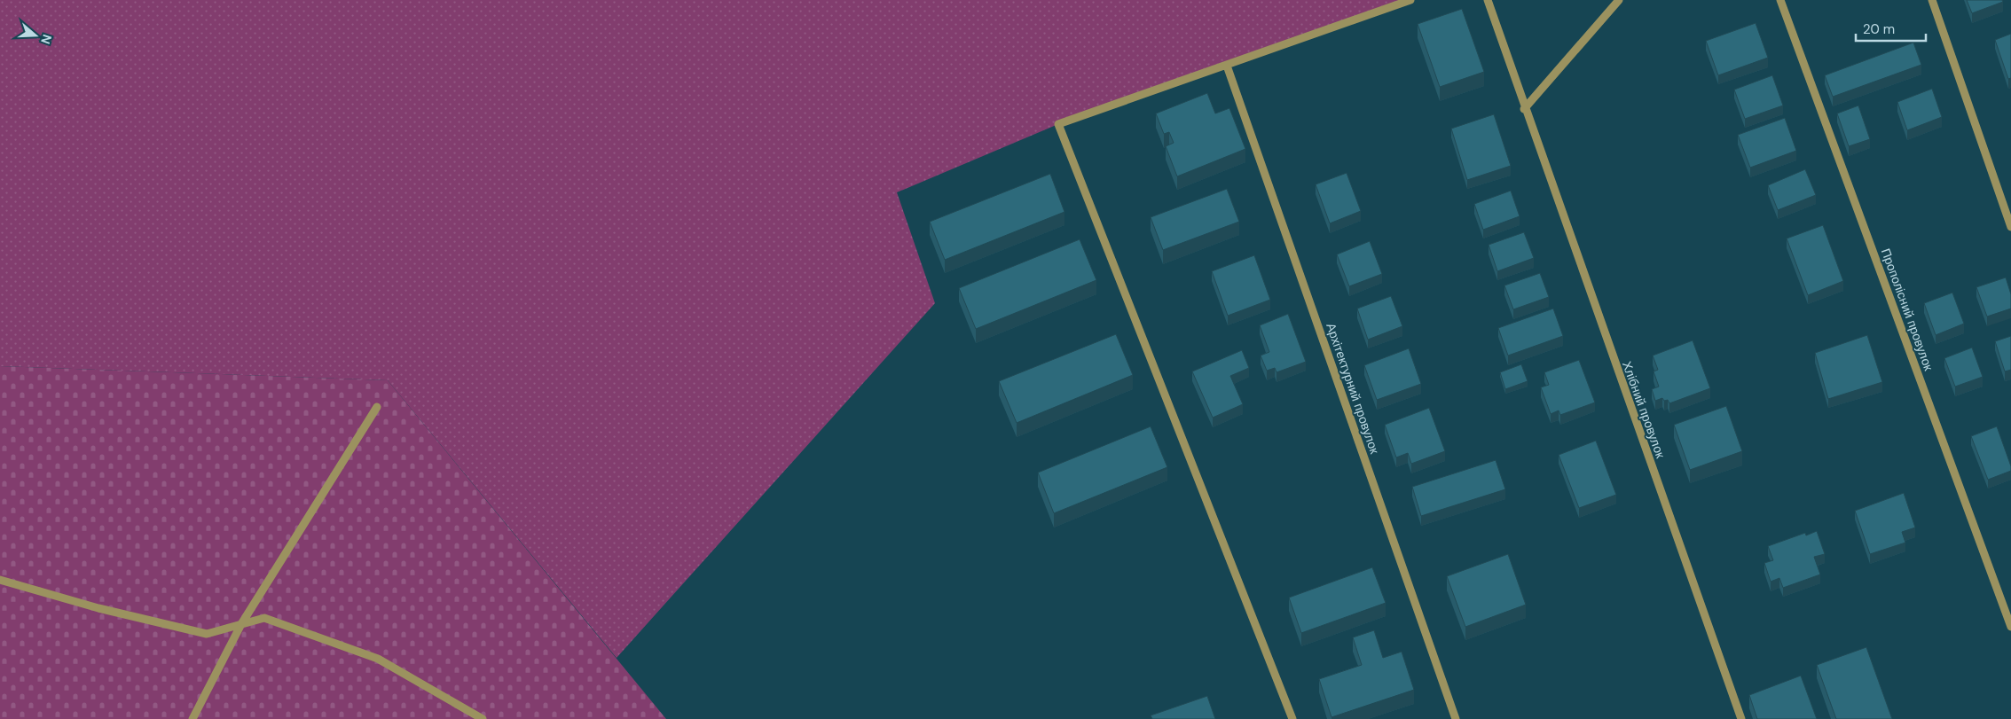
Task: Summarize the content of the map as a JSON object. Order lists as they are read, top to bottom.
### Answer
{
  "streets": {
    "street": ["Прополісний провулок", "Архітектурний провулок", "Хлібний провулок"]
  },
  "scale_bar": "20 m",
  "north": "right"
}
